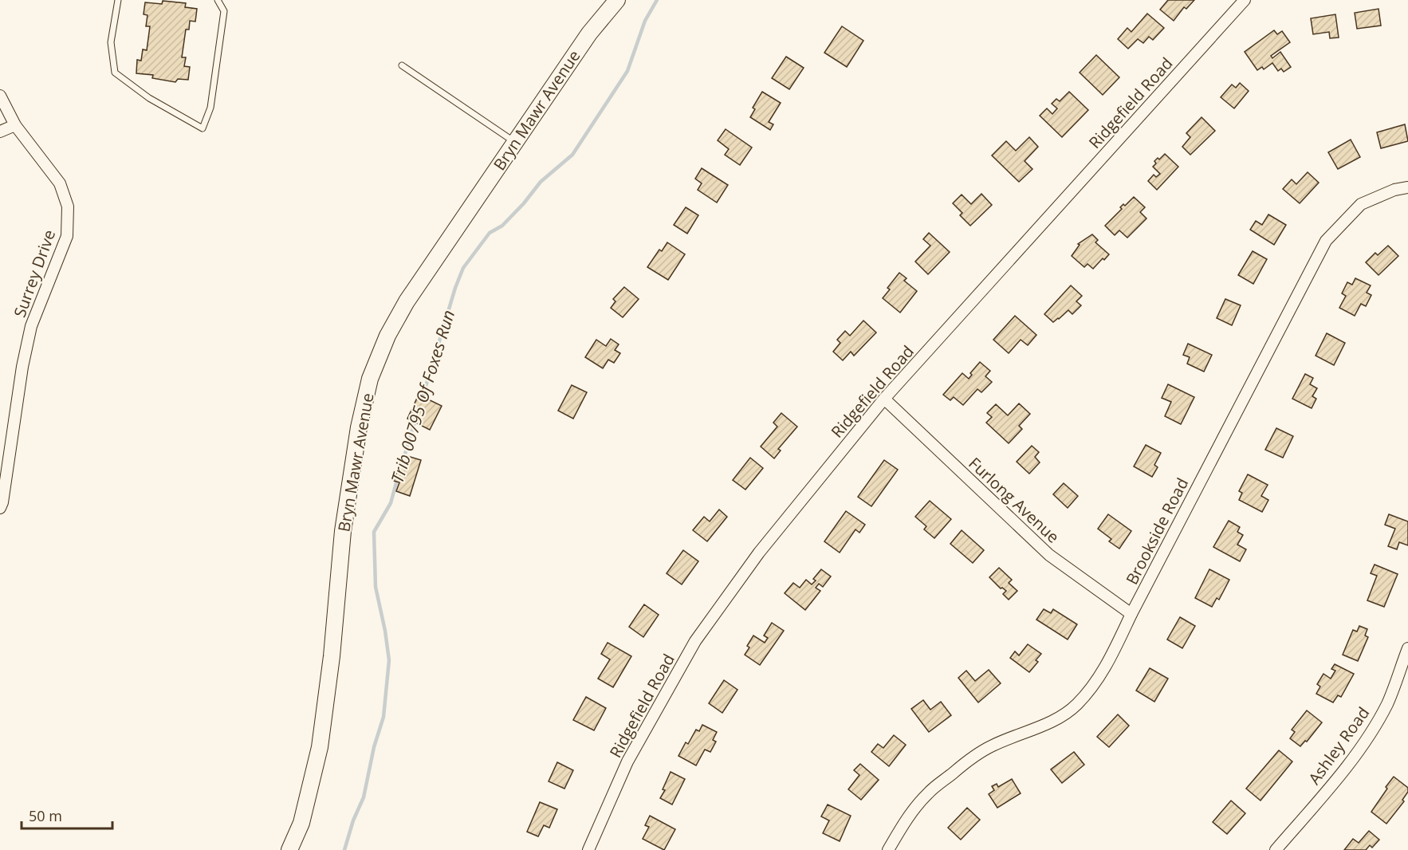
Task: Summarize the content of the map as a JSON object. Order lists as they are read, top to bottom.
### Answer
{
  "streets": {
    "main road": ["Bryn Mawr Avenue"],
    "street": [
      "Ridgefield Road",
      "Surrey Drive",
      "Furlong Avenue",
      "Brookside Road",
      "Ashley Road"
    ]
  },
  "crossings": [
    ["Ridgefield Road", "Furlong Avenue"],
    ["Furlong Avenue", "Brookside Road"]
  ],
  "water": ["Trib 00795 Of Foxes Run"],
  "scale_bar": "50 m"
}
